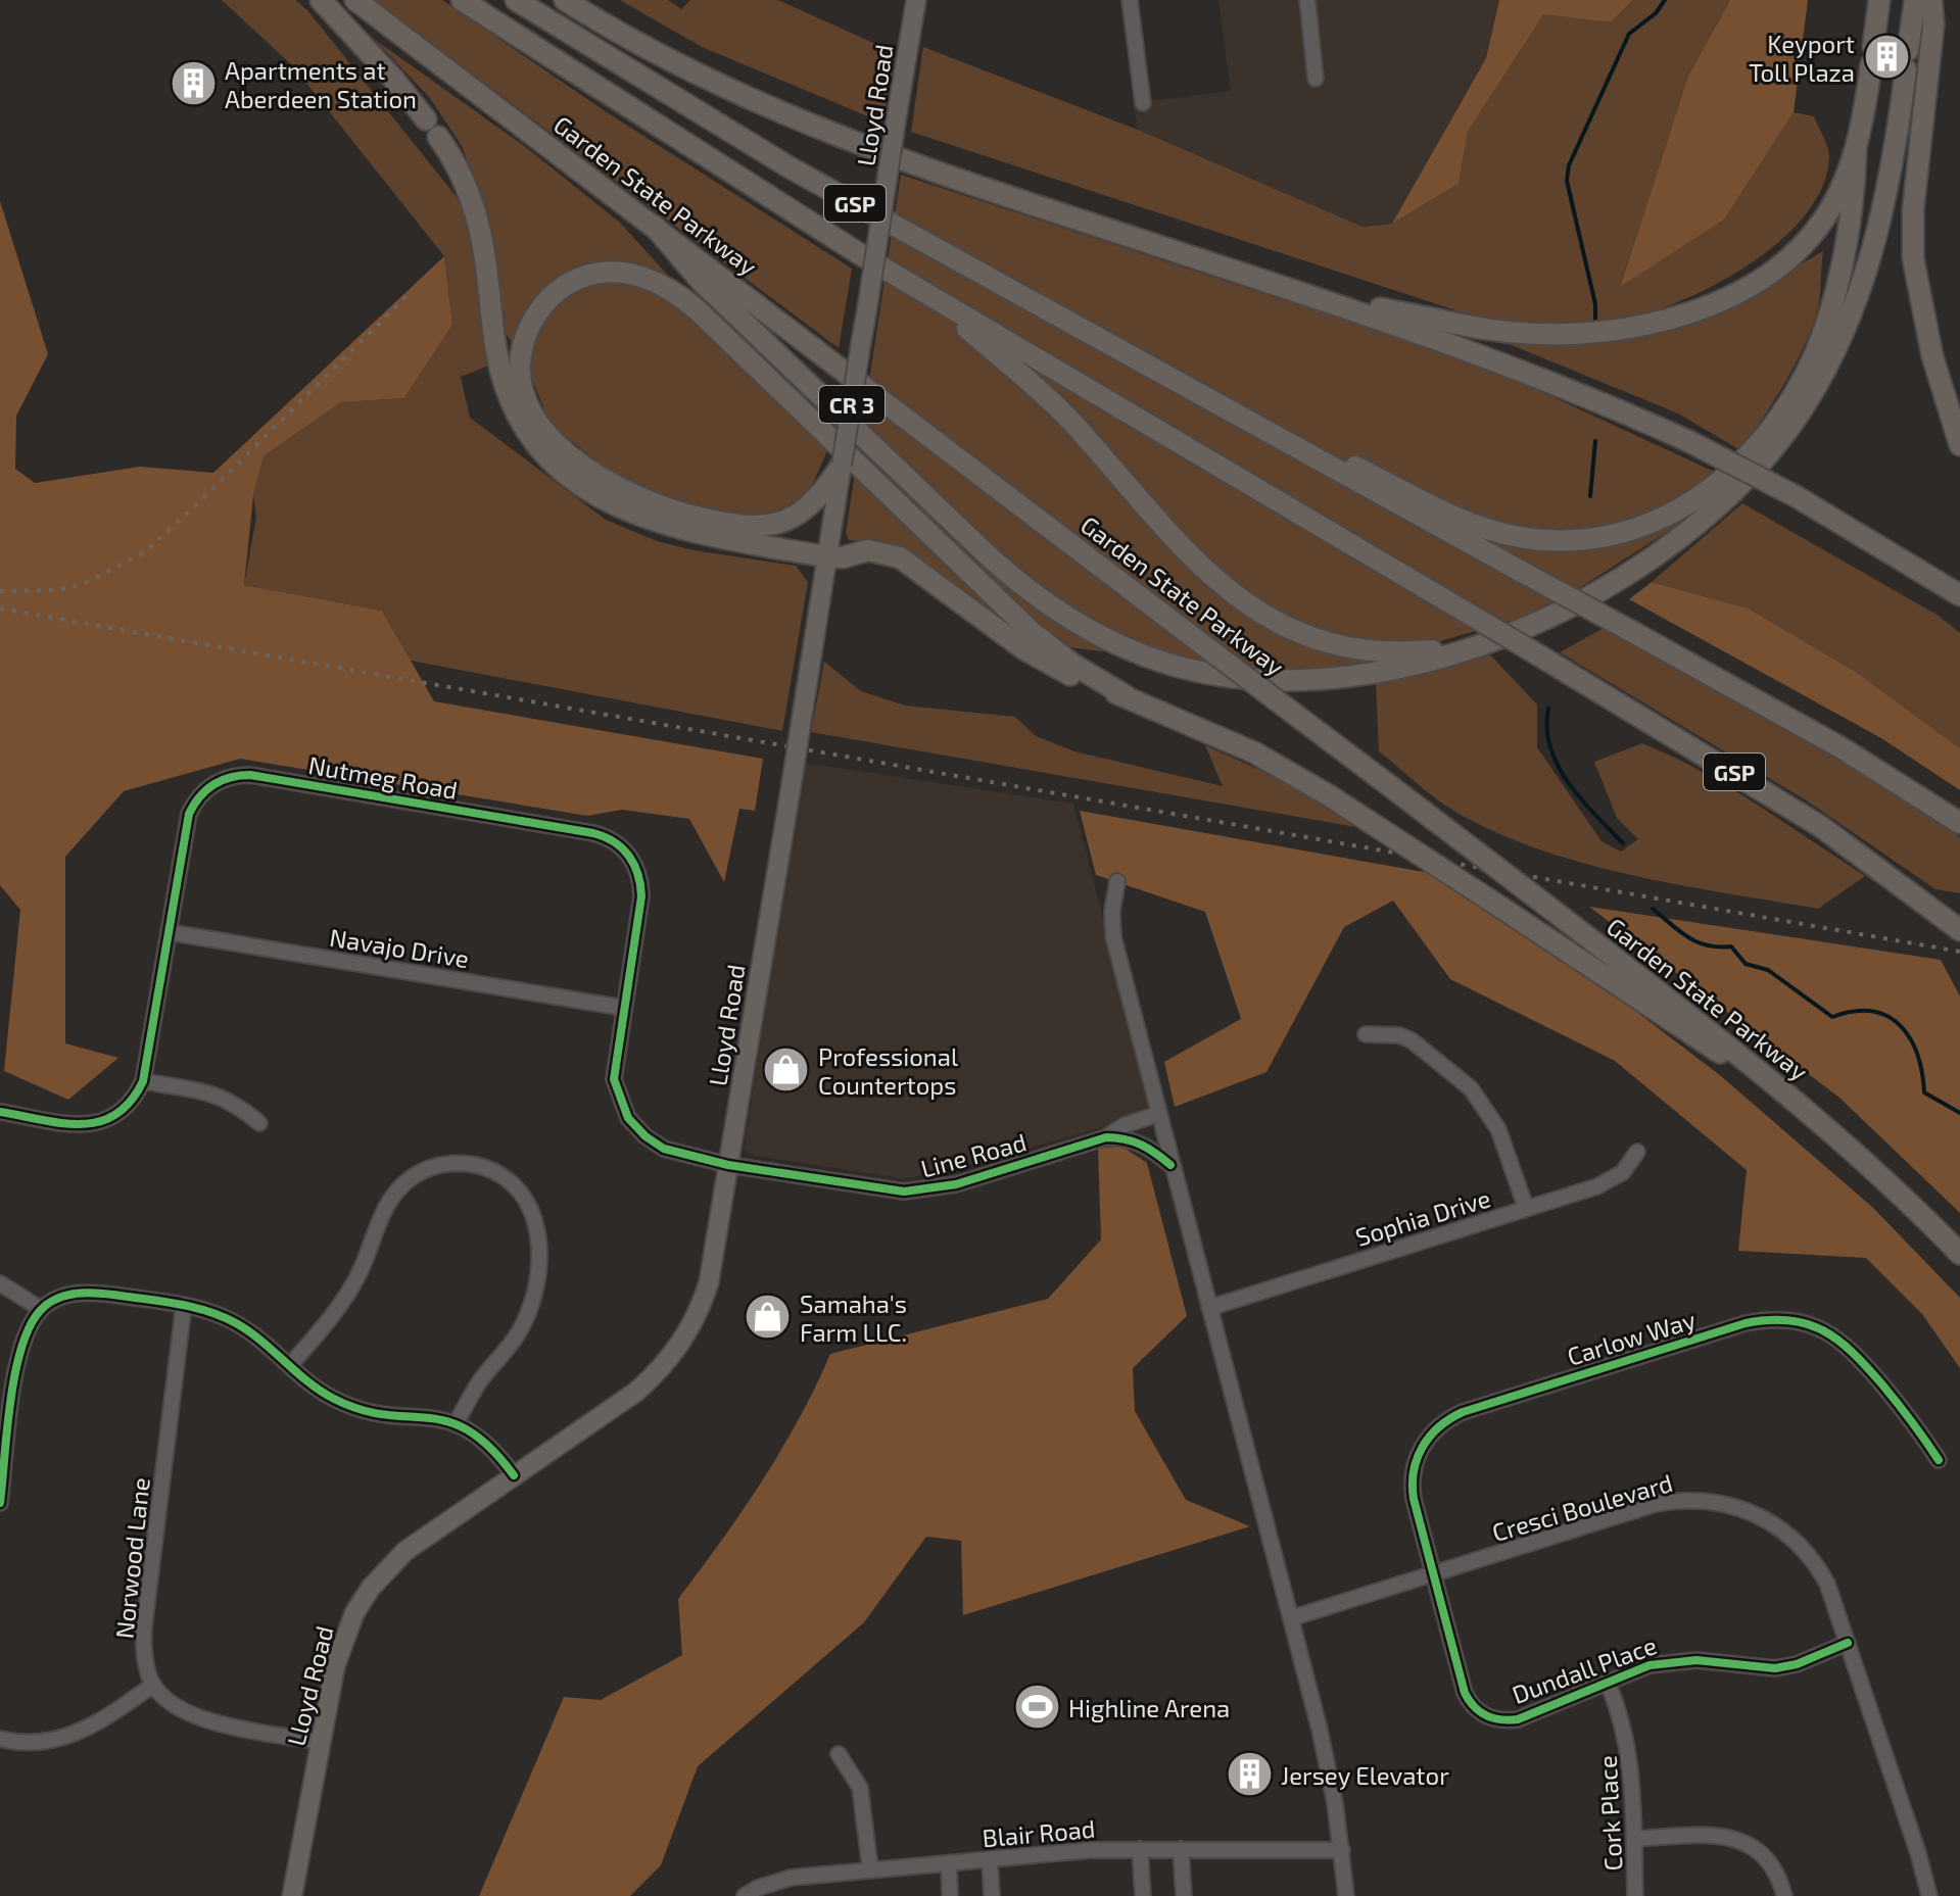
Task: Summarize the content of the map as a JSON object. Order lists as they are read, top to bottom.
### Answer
{
  "streets": {
    "highway": ["Garden State Parkway", "GSP"],
    "main road": ["Lloyd Road", "CR 3"],
    "street": [
      "Nutmeg Road",
      "Navajo Drive",
      "Line Road",
      "Sophia Drive",
      "Carlow Way",
      "Cresci Boulevard",
      "Norwood Lane",
      "Dundall Place",
      "Cork Place",
      "Blair Road"
    ]
  },
  "crossings": [
    ["Lloyd Road", "Nutmeg Road"],
    ["Lloyd Road", "Line Road"],
    ["Nutmeg Road", "Navajo Drive"],
    ["Nutmeg Road", "Line Road"],
    ["Carlow Way", "Cresci Boulevard"],
    ["Carlow Way", "Dundall Place"],
    ["Cresci Boulevard", "Dundall Place"],
    ["Dundall Place", "Cork Place"]
  ],
  "places": {
    "building": ["Keyport Toll Plaza", "Apartments at Aberdeen Station", "Jersey Elevator"],
    "shop": ["Professional Countertops", "Samaha's Farm LLC."],
    "sports": ["Highline Arena"]
  }
}
